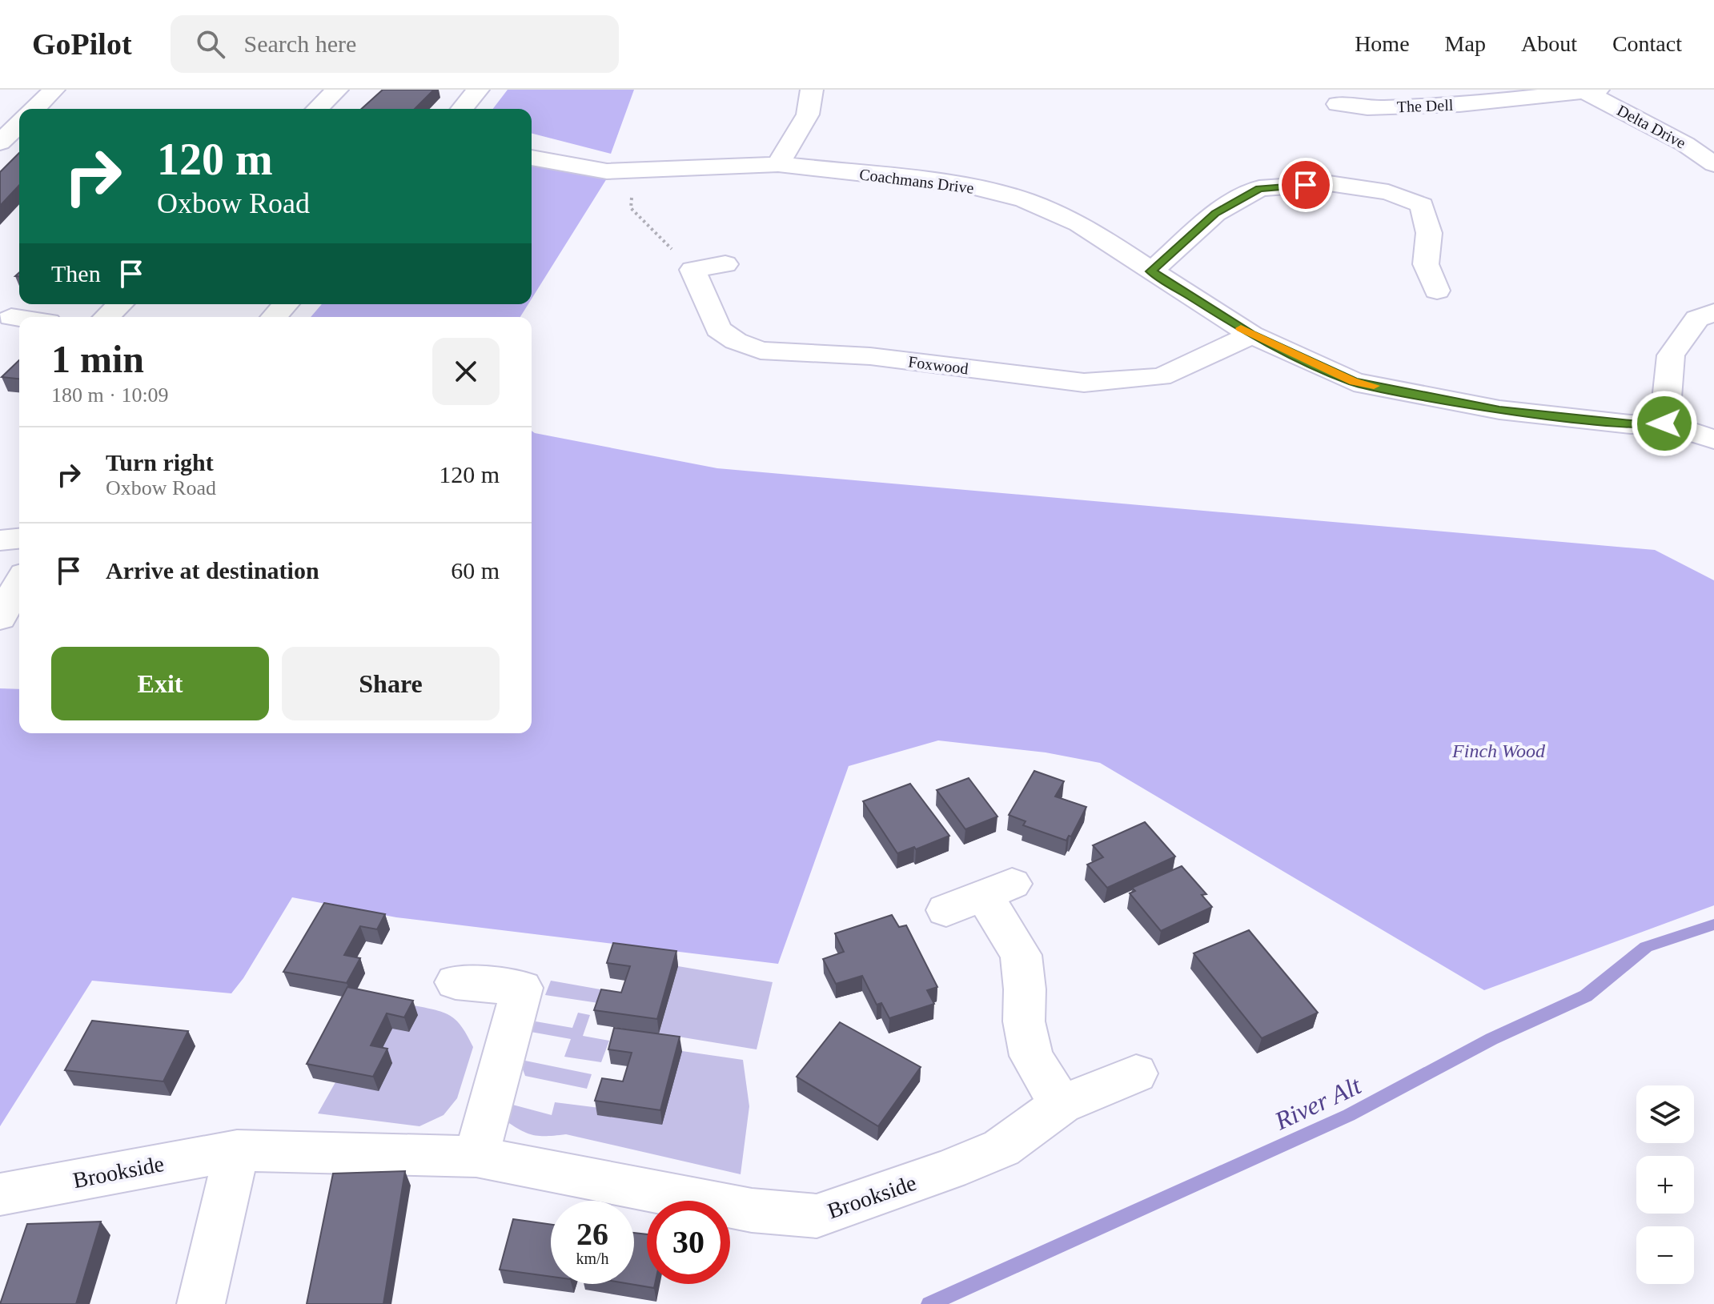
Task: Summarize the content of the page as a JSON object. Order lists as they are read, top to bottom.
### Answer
{
  "streets": {
    "street": [
      "The Dell",
      "Delta Drive",
      "Coachmans Drive",
      "Foxwood",
      "Brookside"
    ]
  },
  "crossings": [
    ["The Dell", "Delta Drive"],
    ["Coachmans Drive", "Foxwood"]
  ],
  "water": ["River Alt"],
  "parks": ["Finch Wood"],
  "page": {
    "header": "GoPilot",
    "search": "Search here",
    "nav": [
      "Home",
      "Map",
      "About",
      "Contact"
    ],
    "turn": ["120 m", "Oxbow Road"],
    "then": "Then",
    "heading": ["1 min", "180 m · 10:09"],
    "list": [
      {
        "name": "Turn right",
        "note": "Oxbow Road",
        "value": "120 m"
      },
      {
        "name": "Arrive at destination",
        "value": "60 m"
      }
    ],
    "buttons": ["Exit", "Share"],
    "map_buttons": ["+", "−"],
    "speed": "26 km/h",
    "limit": "30"
  }
}
